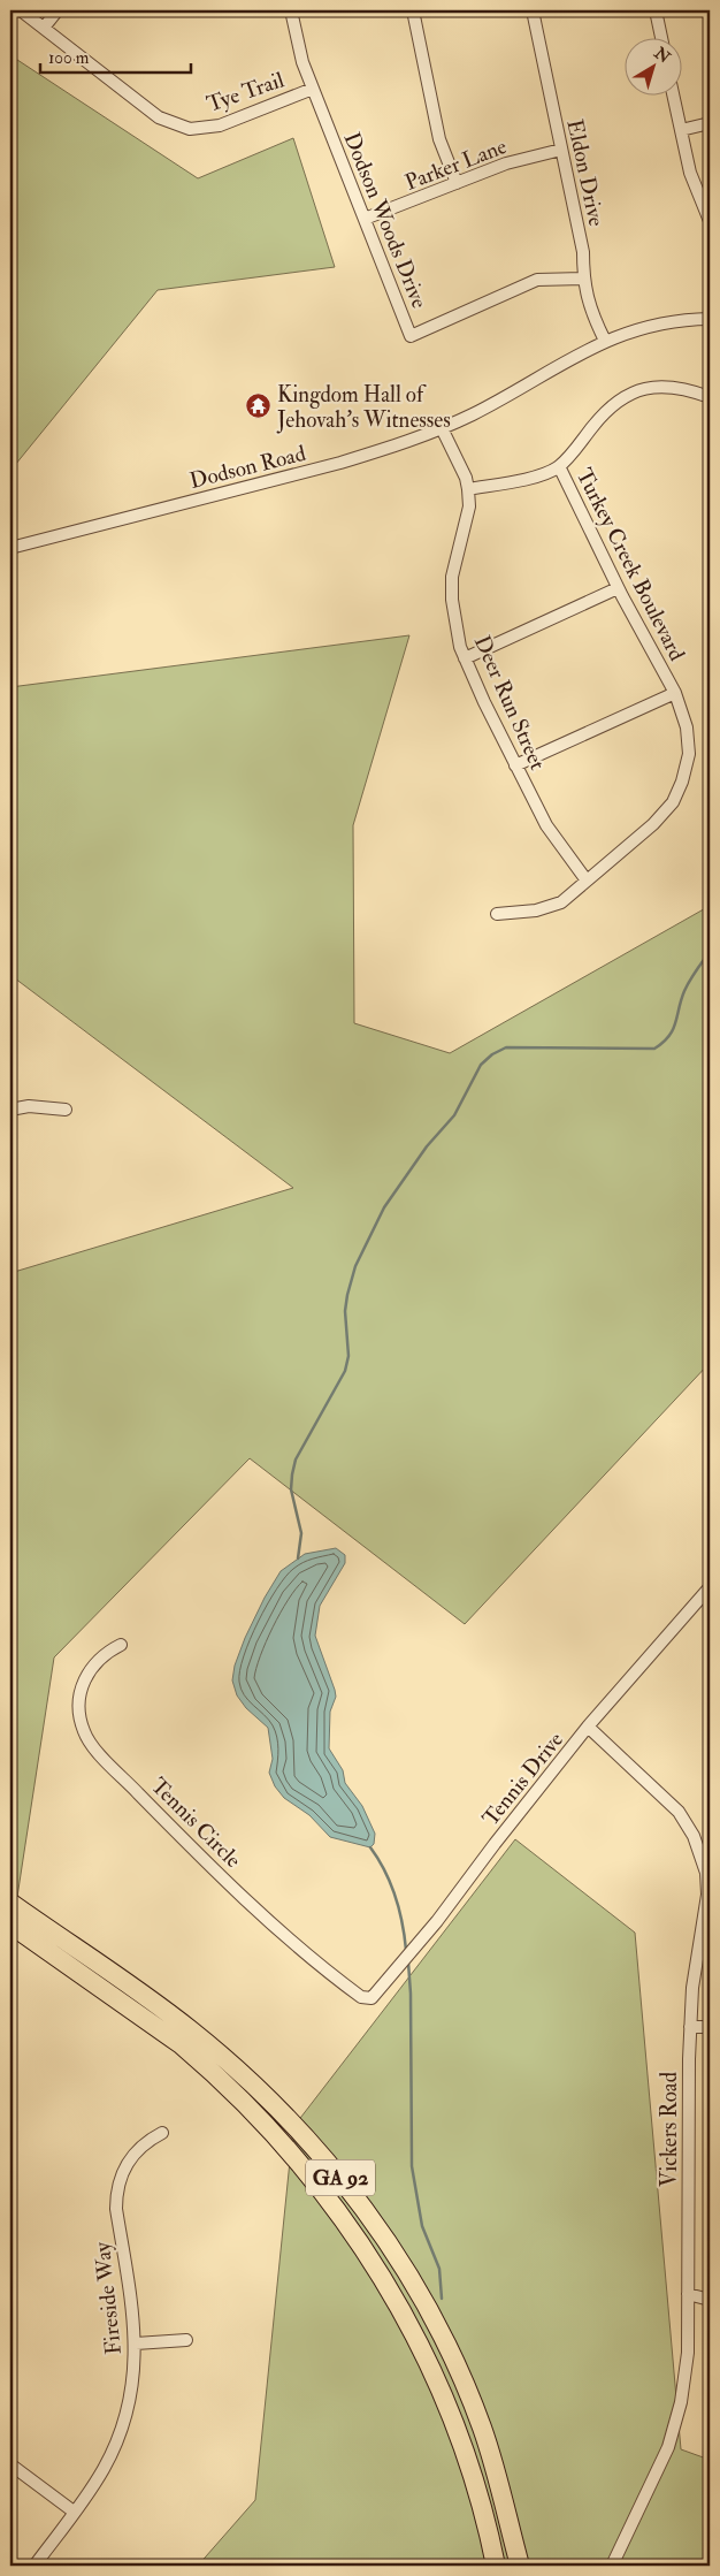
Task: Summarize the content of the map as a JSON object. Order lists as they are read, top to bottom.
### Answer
{
  "streets": {
    "main road": ["GA 92"],
    "street": [
      "Tye Trail",
      "Parker Lane",
      "Eldon Drive",
      "Dodson Woods Drive",
      "Dodson Road",
      "Turkey Creek Boulevard",
      "Deer Run Street",
      "Tennis Drive",
      "Tennis Circle",
      "Vickers Road",
      "Fireside Way"
    ]
  },
  "crossings": [
    ["Tye Trail", "Dodson Woods Drive"],
    ["Parker Lane", "Eldon Drive"],
    ["Parker Lane", "Dodson Woods Drive"],
    ["Eldon Drive", "Dodson Woods Drive"],
    ["Eldon Drive", "Dodson Road"],
    ["Dodson Road", "Deer Run Street"],
    ["Turkey Creek Boulevard", "Deer Run Street"],
    ["Tennis Drive", "Tennis Circle"],
    ["Tennis Drive", "Vickers Road"]
  ],
  "places": {
    "temple": ["Kingdom Hall of Jehovah’s Witnesses"]
  },
  "scale_bar": "100 m",
  "north": "top right"
}
